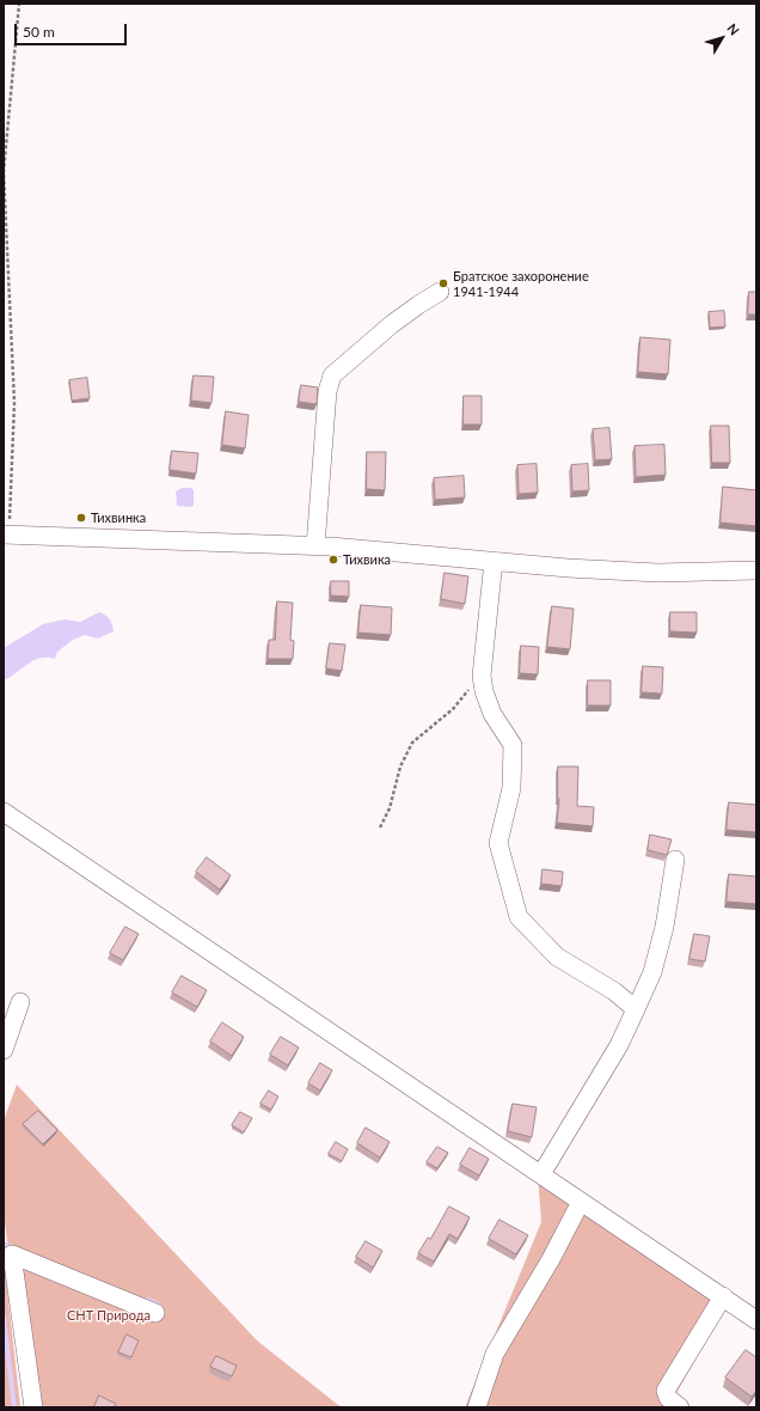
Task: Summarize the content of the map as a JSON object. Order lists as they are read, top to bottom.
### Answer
{
  "parks": ["СНТ Природа"],
  "places": ["Братское захоронение 1941-1944", "Тихвинка", "Тихвика"],
  "scale_bar": "50 m",
  "north": "top right"
}
